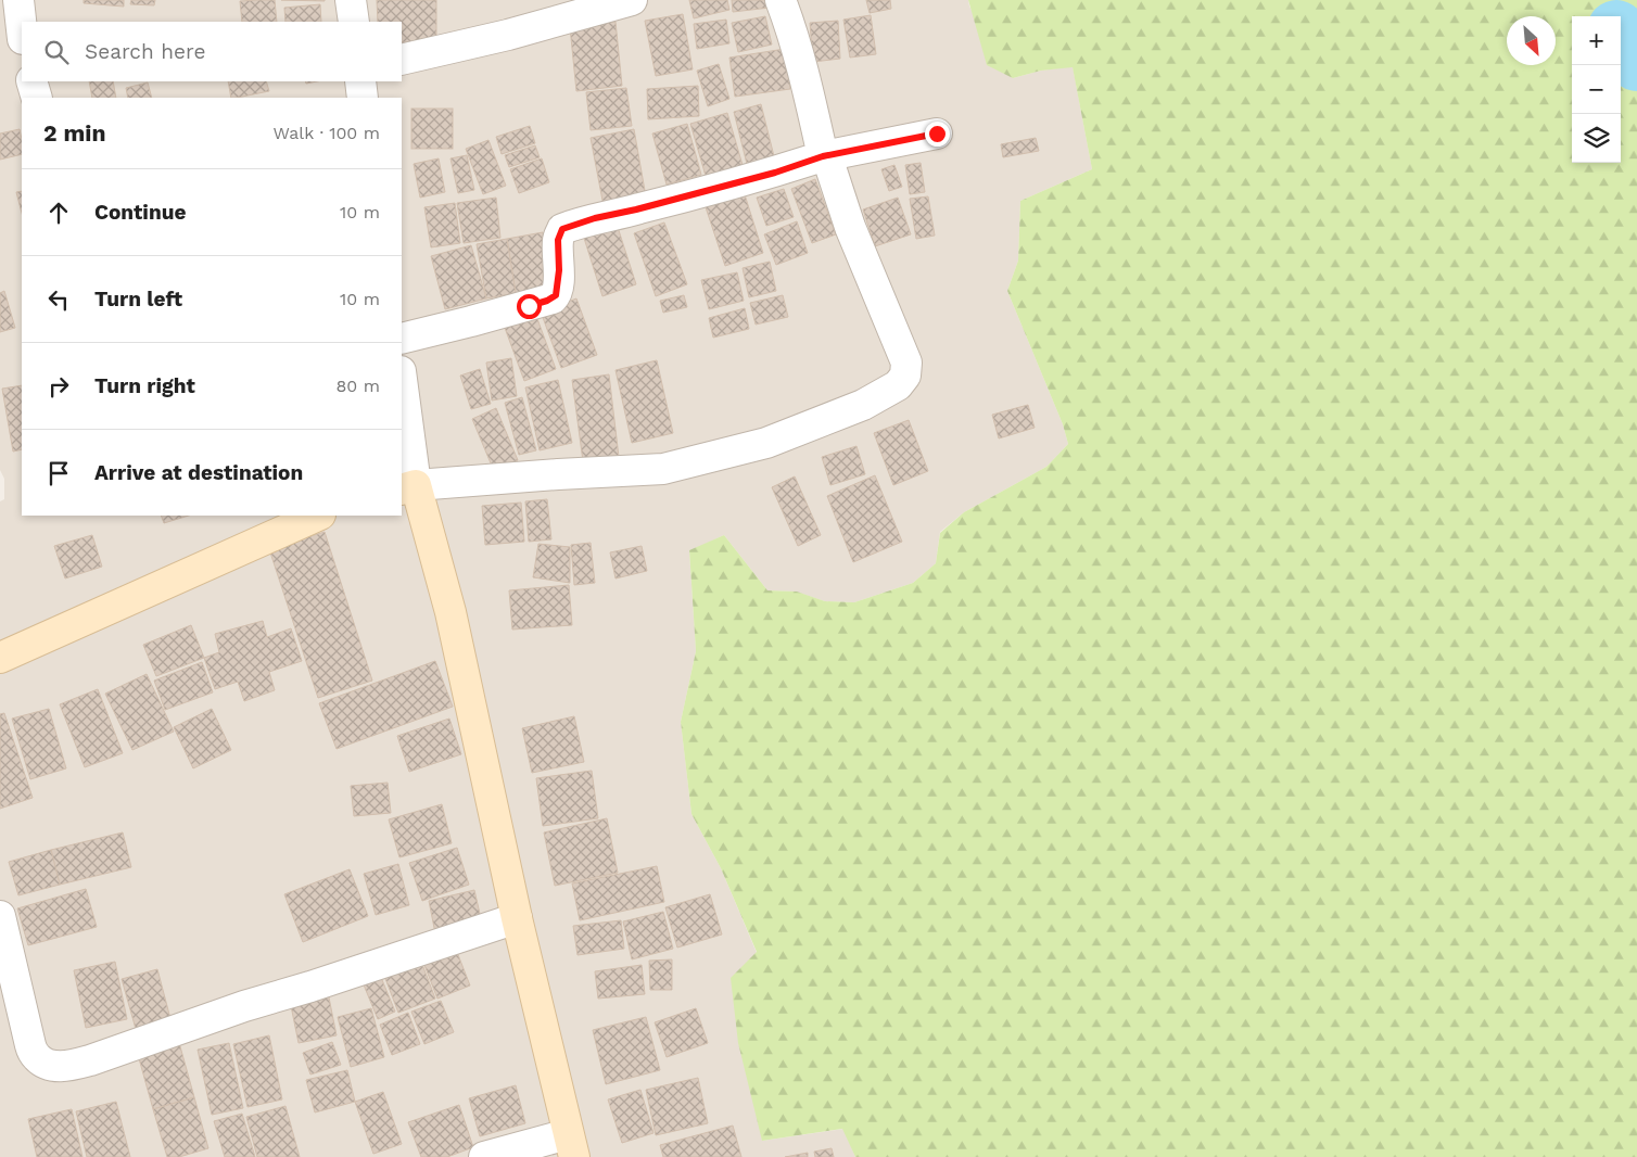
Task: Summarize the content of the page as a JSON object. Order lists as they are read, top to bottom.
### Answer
{
  "north": "bottom right",
  "page": {
    "map_buttons": ["+", "−"],
    "search": "Search here",
    "heading": ["2 min", "Walk · 100 m"],
    "list": [
      ["Continue", "10 m"],
      ["Turn left", "10 m"],
      ["Turn right", "80 m"],
      "Arrive at destination"
    ]
  }
}
